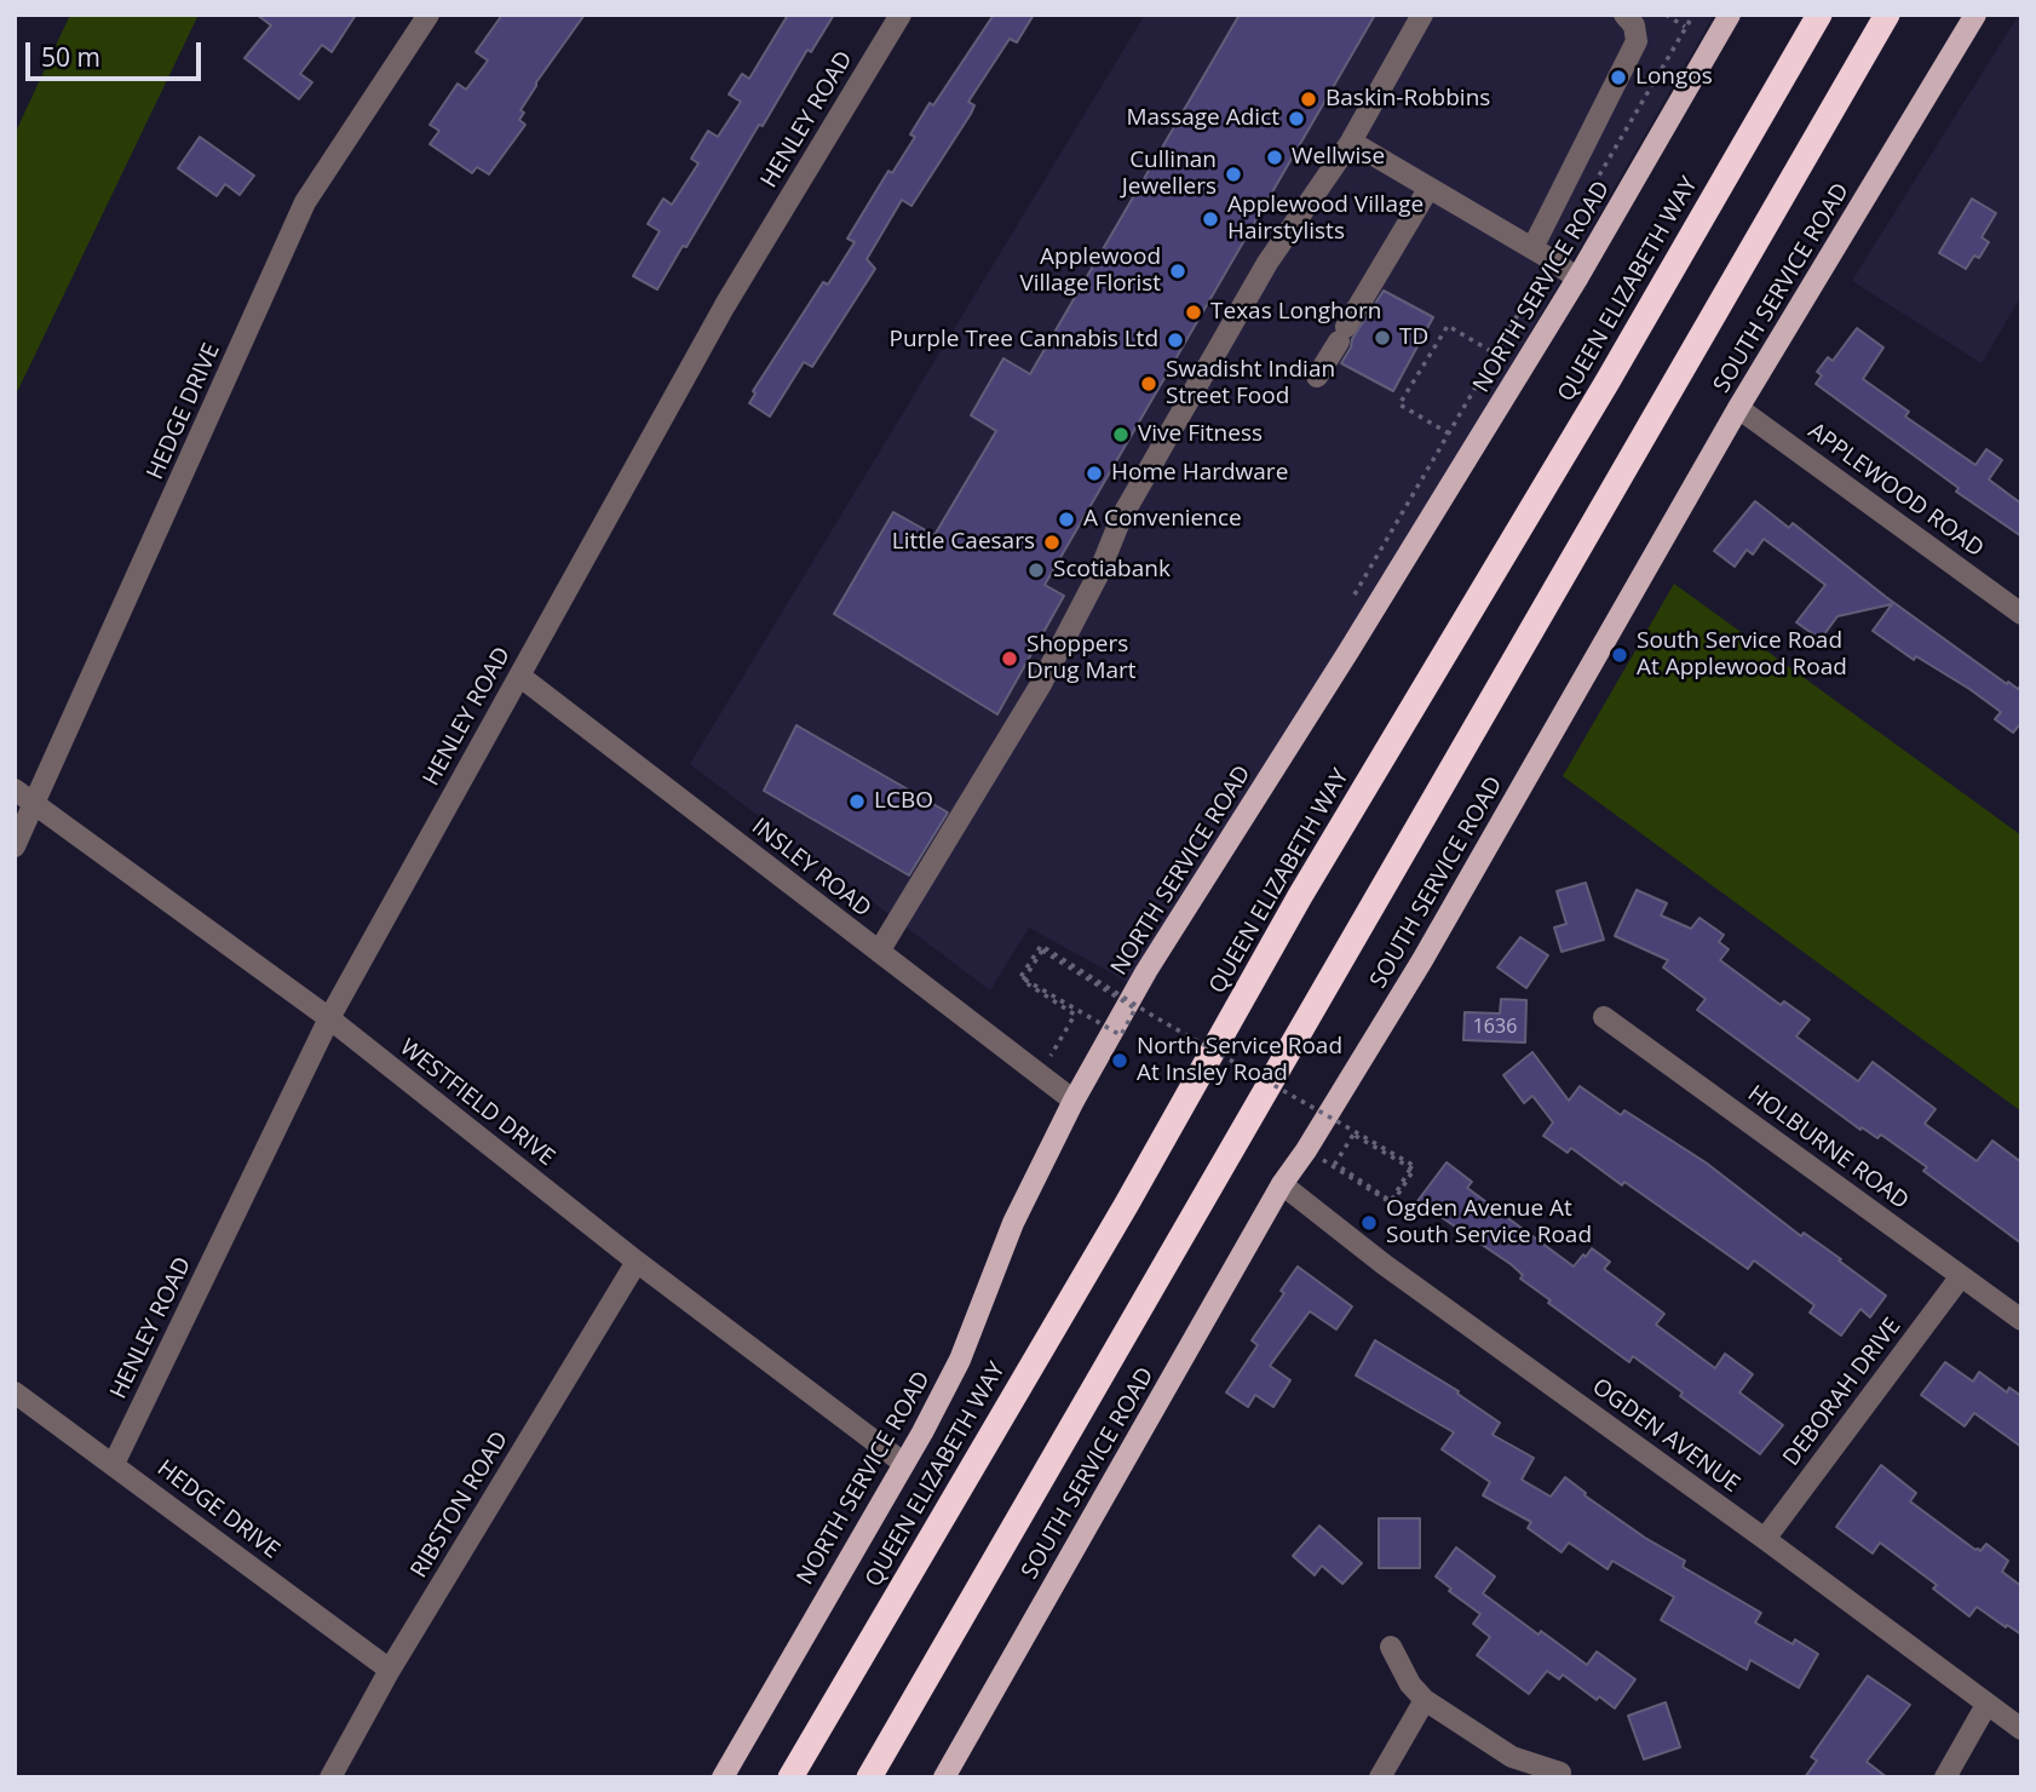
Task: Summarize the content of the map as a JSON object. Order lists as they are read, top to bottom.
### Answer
{
  "streets": {
    "highway": ["QUEEN ELIZABETH WAY"],
    "main road": ["NORTH SERVICE ROAD", "SOUTH SERVICE ROAD"],
    "street": [
      "HENLEY ROAD",
      "HEDGE DRIVE",
      "APPLEWOOD ROAD",
      "INSLEY ROAD",
      "WESTFIELD DRIVE",
      "HOLBURNE ROAD",
      "DEBORAH DRIVE",
      "OGDEN AVENUE",
      "RIBSTON ROAD"
    ]
  },
  "crossings": [
    ["HENLEY ROAD", "HEDGE DRIVE"],
    ["HENLEY ROAD", "INSLEY ROAD"],
    ["HENLEY ROAD", "WESTFIELD DRIVE"],
    ["NORTH SERVICE ROAD", "INSLEY ROAD"],
    ["NORTH SERVICE ROAD", "WESTFIELD DRIVE"],
    ["SOUTH SERVICE ROAD", "APPLEWOOD ROAD"],
    ["SOUTH SERVICE ROAD", "OGDEN AVENUE"],
    ["HEDGE DRIVE", "WESTFIELD DRIVE"],
    ["HEDGE DRIVE", "RIBSTON ROAD"],
    ["WESTFIELD DRIVE", "RIBSTON ROAD"],
    ["HOLBURNE ROAD", "DEBORAH DRIVE"],
    ["DEBORAH DRIVE", "OGDEN AVENUE"]
  ],
  "places": [
    "Longos",
    "Baskin-Robbins",
    "Massage Adict",
    "Wellwise",
    "Cullinan Jewellers",
    "Applewood Village Hairstylists",
    "Applewood Village Florist",
    "Texas Longhorn",
    "TD",
    "Purple Tree Cannabis Ltd",
    "Swadisht Indian Street Food",
    "Vive Fitness",
    "Home Hardware",
    "A Convenience",
    "Little Caesars",
    "Scotiabank",
    "South Service Road At Applewood Road",
    "Shoppers Drug Mart",
    "LCBO",
    "North Service Road At Insley Road",
    "Ogden Avenue At South Service Road"
  ],
  "house_numbers": ["1636"],
  "scale_bar": "50 m"
}
